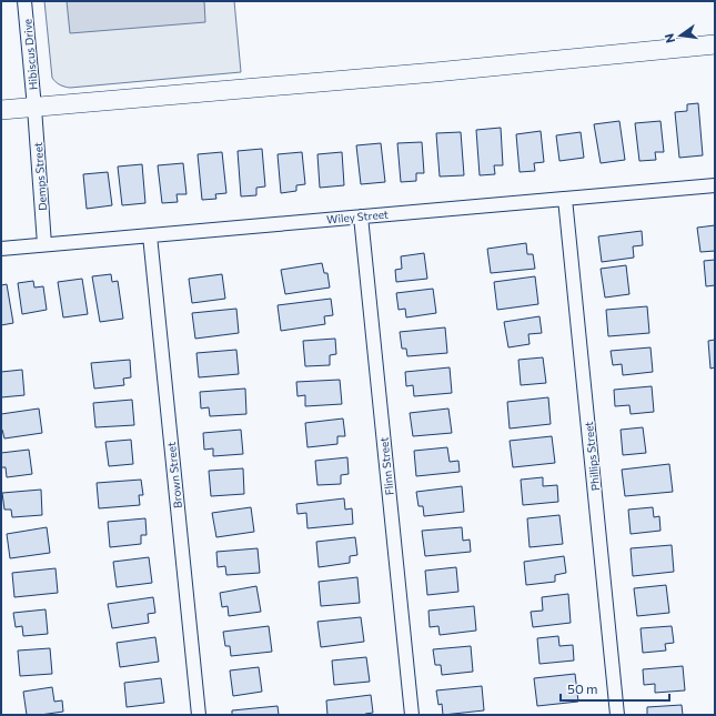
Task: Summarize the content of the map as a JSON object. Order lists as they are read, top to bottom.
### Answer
{
  "streets": {
    "street": [
      "Hibiscus Drive",
      "Demps Street",
      "Wiley Street",
      "Phillips Street",
      "Flinn Street",
      "Brown Street"
    ]
  },
  "crossings": [
    ["Hibiscus Drive", "Demps Street"],
    ["Demps Street", "Wiley Street"],
    ["Wiley Street", "Phillips Street"],
    ["Wiley Street", "Flinn Street"],
    ["Wiley Street", "Brown Street"]
  ],
  "scale_bar": "50 m",
  "north": "left"
}
